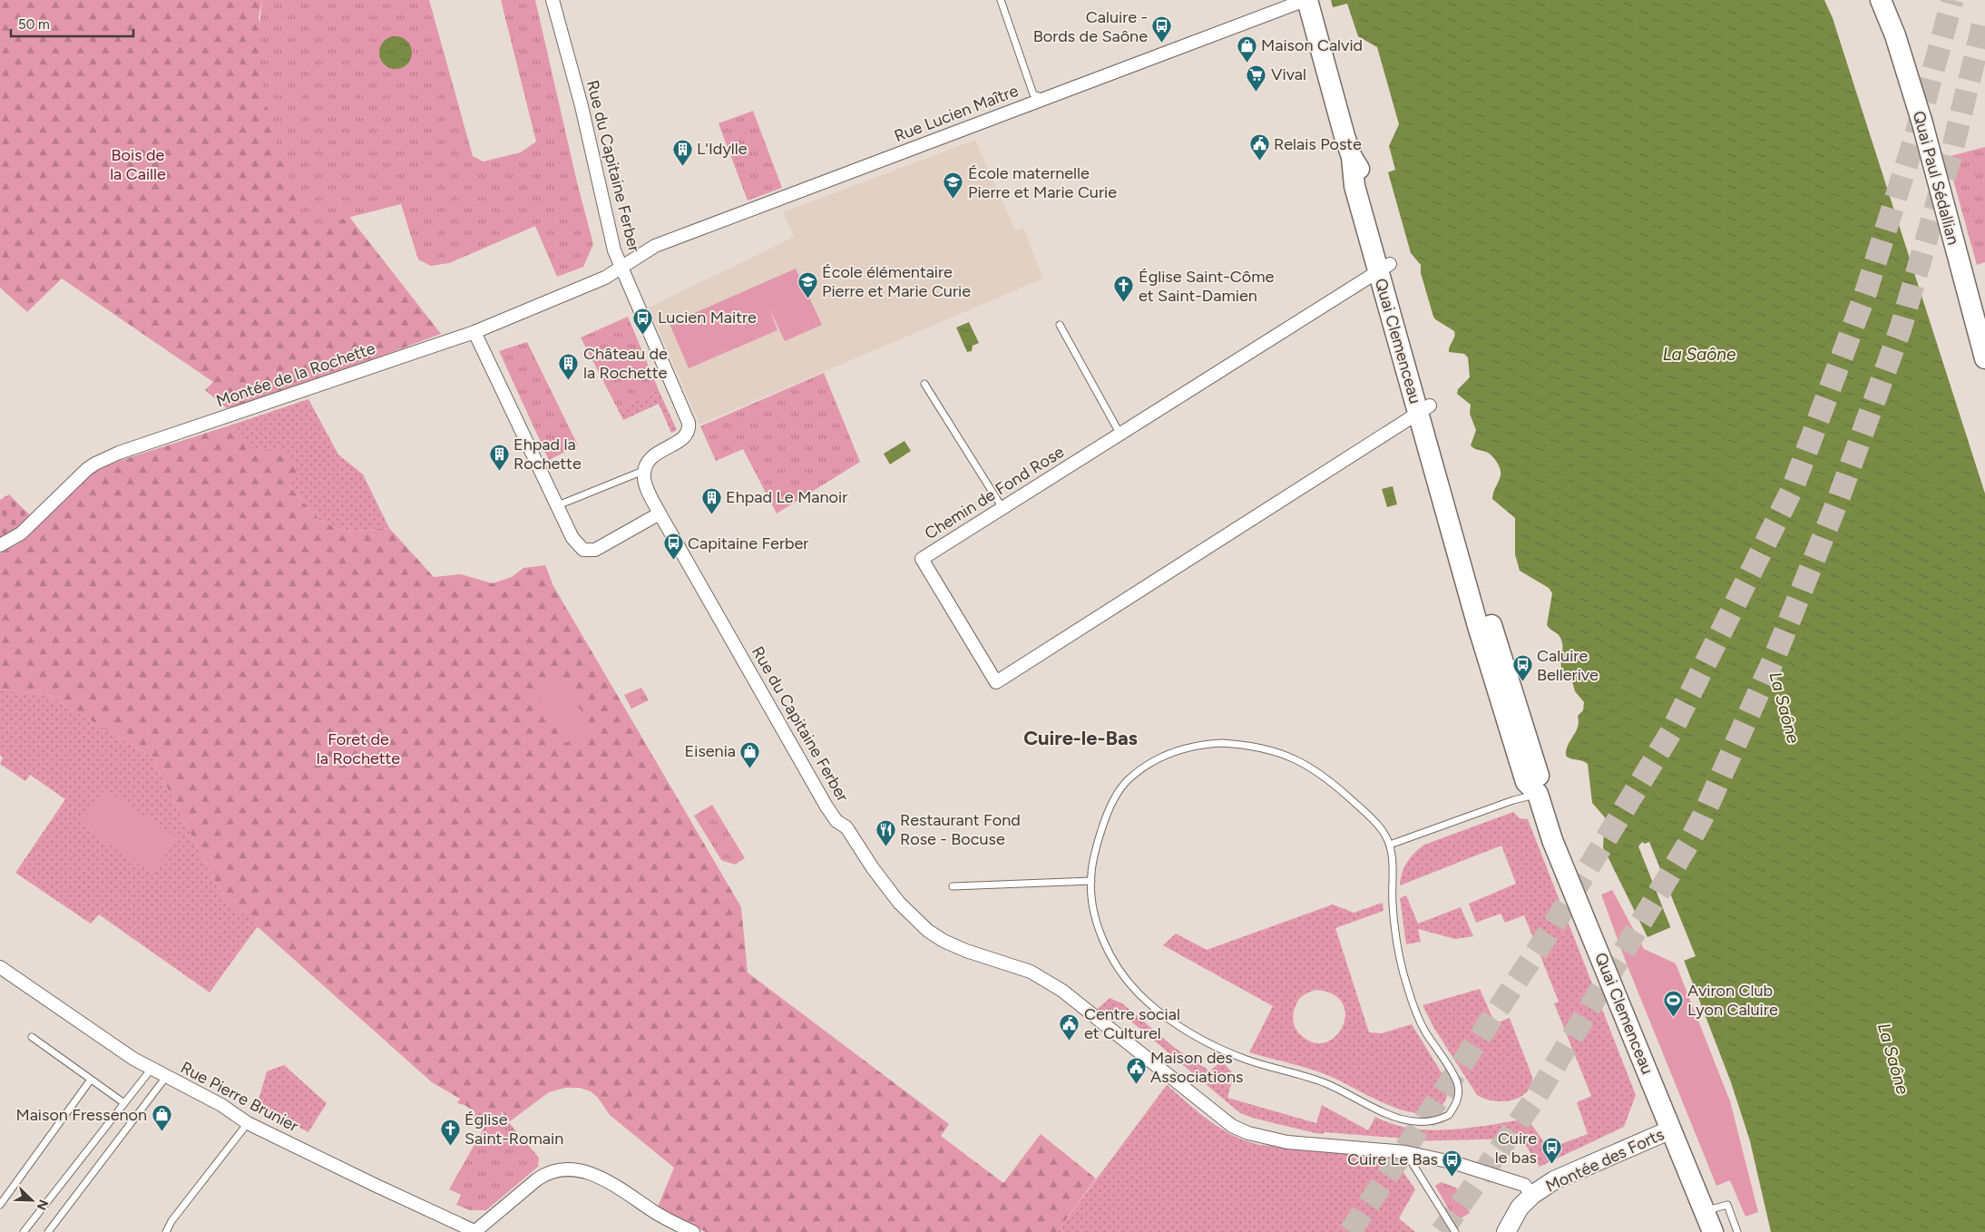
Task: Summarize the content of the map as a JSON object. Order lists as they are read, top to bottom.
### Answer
{
  "streets": {
    "main road": ["Quai Paul Sédallian", "Quai Clemenceau"],
    "street": [
      "Rue Lucien Maître",
      "Rue du Capitaine Ferber",
      "Montée de la Rochette",
      "Chemin de Fond Rose",
      "Rue Pierre Brunier",
      "Montée des Forts"
    ]
  },
  "crossings": [
    ["Rue Lucien Maître", "Rue du Capitaine Ferber"],
    ["Rue Lucien Maître", "Quai Clemenceau"],
    ["Rue Lucien Maître", "Montée de la Rochette"],
    ["Rue du Capitaine Ferber", "Montée de la Rochette"],
    ["Rue du Capitaine Ferber", "Montée des Forts"],
    ["Quai Clemenceau", "Chemin de Fond Rose"],
    ["Quai Clemenceau", "Montée des Forts"]
  ],
  "districts": ["Cuire-le-Bas"],
  "water": ["La Saône"],
  "parks": ["Bois de la Caille", "Foret de la Rochette"],
  "places": {
    "bus stop": [
      "Caluire - Bords de Saône",
      "Lucien Maitre",
      "Capitaine Ferber",
      "Caluire Bellerive",
      "Cuire le bas",
      "Cuire Le Bas"
    ],
    "shop": ["Maison Calvid", "Eisenia", "Maison Fressenon"],
    "supermarket": ["Vival"],
    "public building": ["Relais Poste", "Centre social et Culturel", "Maison des Associations"],
    "building": [
      "L'Idylle",
      "Château de la Rochette",
      "Ehpad la Rochette",
      "Ehpad Le Manoir"
    ],
    "school or university": ["École maternelle Pierre et Marie Curie", "École élémentaire Pierre et Marie Curie"],
    "church": ["Église Saint-Côme et Saint-Damien", "Église Saint-Romain"],
    "restaurant": ["Restaurant Fond Rose - Bocuse"],
    "sports": ["Aviron Club Lyon Caluire"]
  },
  "scale_bar": "50 m",
  "north": "bottom right"
}
